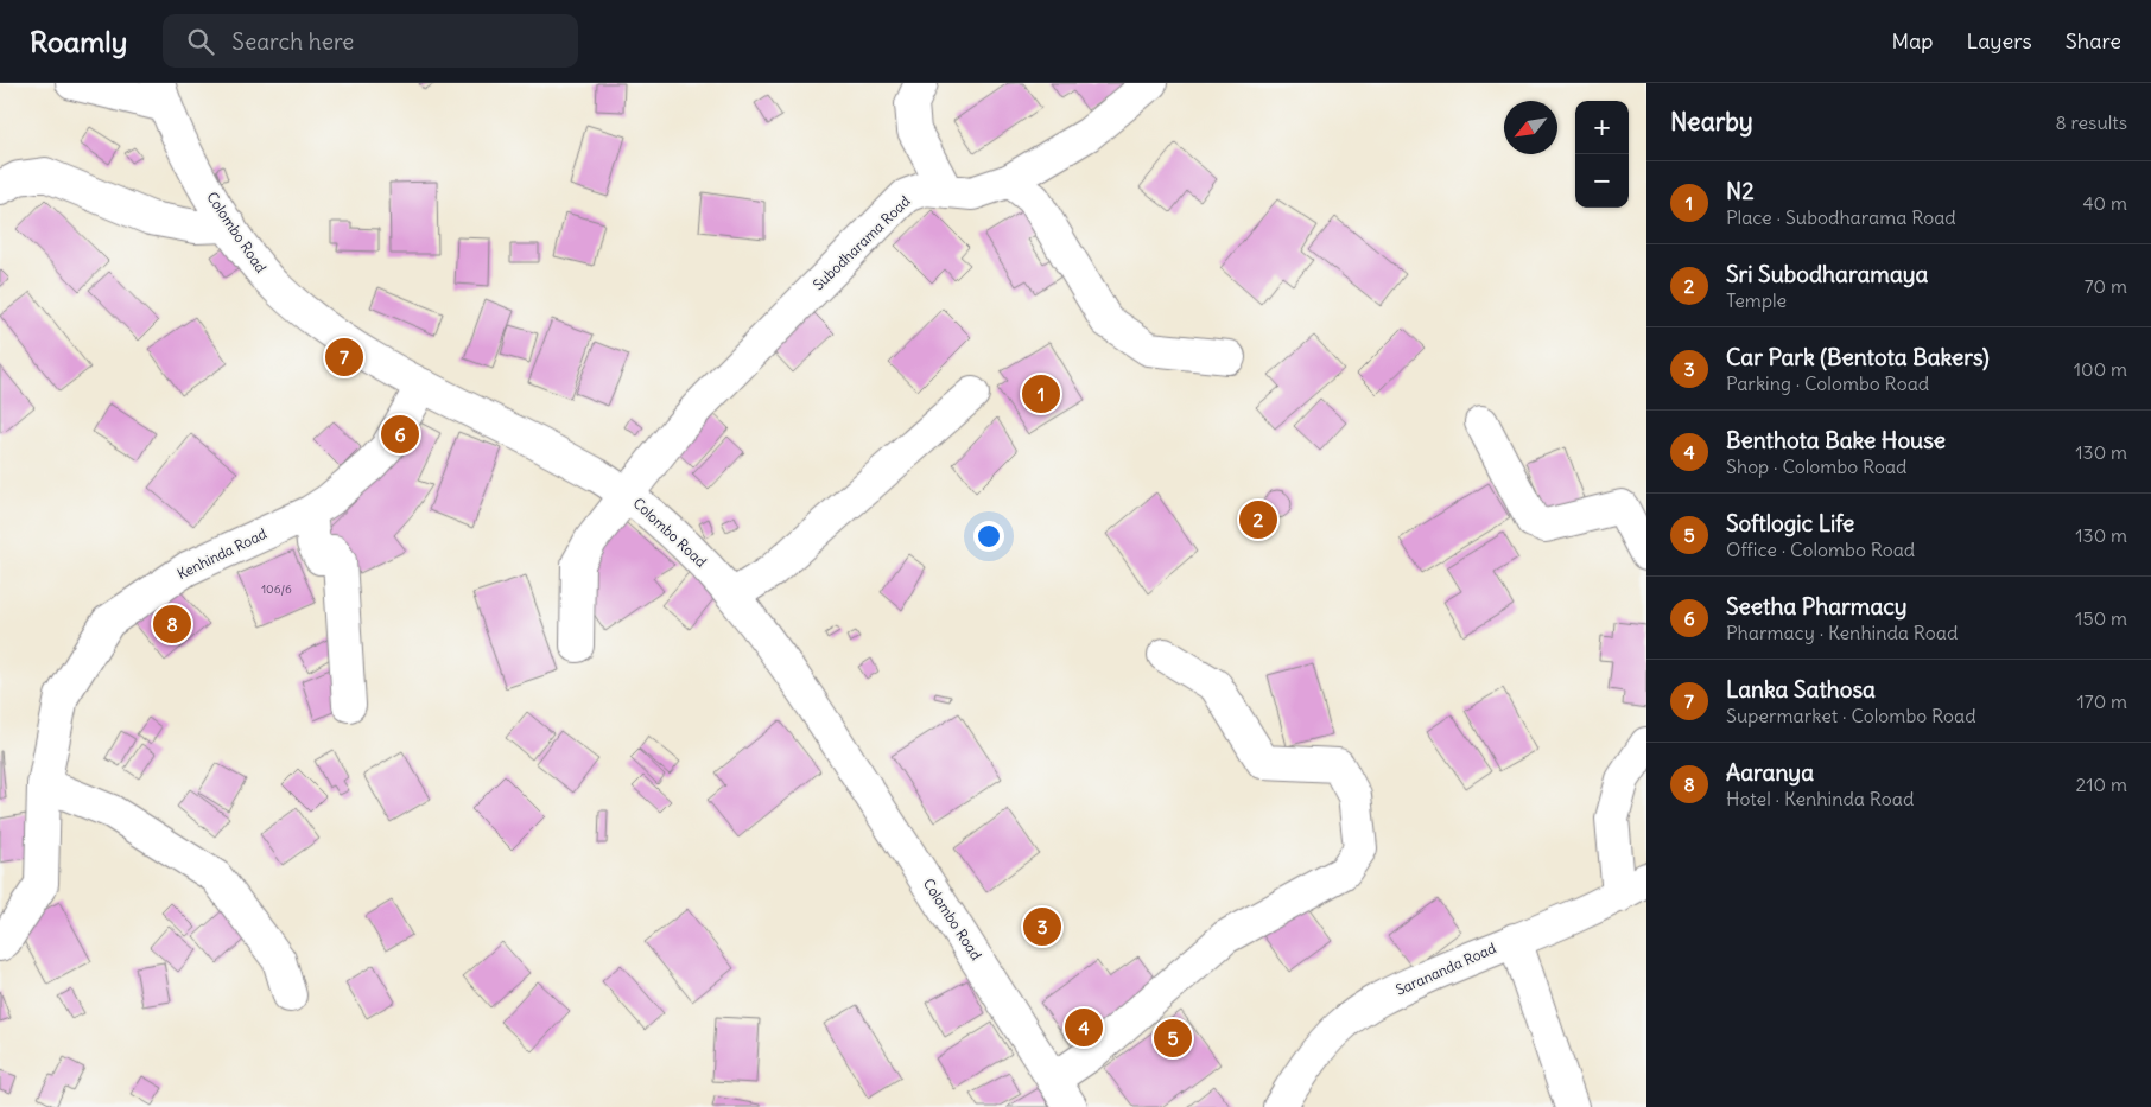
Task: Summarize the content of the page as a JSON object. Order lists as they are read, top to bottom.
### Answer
{
  "streets": {
    "main road": [
      "Colombo Road",
      "Subodharama Road",
      "Kenhinda Road",
      "Sarananda Road"
    ]
  },
  "crossings": [
    ["Colombo Road", "Subodharama Road"],
    ["Colombo Road", "Kenhinda Road"]
  ],
  "house_numbers": ["106/6"],
  "north": "bottom left",
  "page": {
    "header": "Roamly",
    "search": "Search here",
    "nav": ["Map", "Layers", "Share"],
    "heading": ["Nearby", "8 results"],
    "map_buttons": ["+", "−"],
    "list": [
      {
        "mark": "1",
        "name": "N2",
        "note": "Place · Subodharama Road",
        "value": "40 m"
      },
      {
        "mark": "2",
        "name": "Sri Subodharamaya",
        "note": "Temple",
        "value": "70 m"
      },
      {
        "mark": "3",
        "name": "Car Park (Bentota Bakers)",
        "note": "Parking · Colombo Road",
        "value": "100 m"
      },
      {
        "mark": "4",
        "name": "Benthota Bake House",
        "note": "Shop · Colombo Road",
        "value": "130 m"
      },
      {
        "mark": "5",
        "name": "Softlogic Life",
        "note": "Office · Colombo Road",
        "value": "130 m"
      },
      {
        "mark": "6",
        "name": "Seetha Pharmacy",
        "note": "Pharmacy · Kenhinda Road",
        "value": "150 m"
      },
      {
        "mark": "7",
        "name": "Lanka Sathosa",
        "note": "Supermarket · Colombo Road",
        "value": "170 m"
      },
      {
        "mark": "8",
        "name": "Aaranya",
        "note": "Hotel · Kenhinda Road",
        "value": "210 m"
      }
    ],
    "pins": [
      "7",
      "1",
      "6",
      "2",
      "8",
      "3",
      "4",
      "5"
    ]
  }
}
